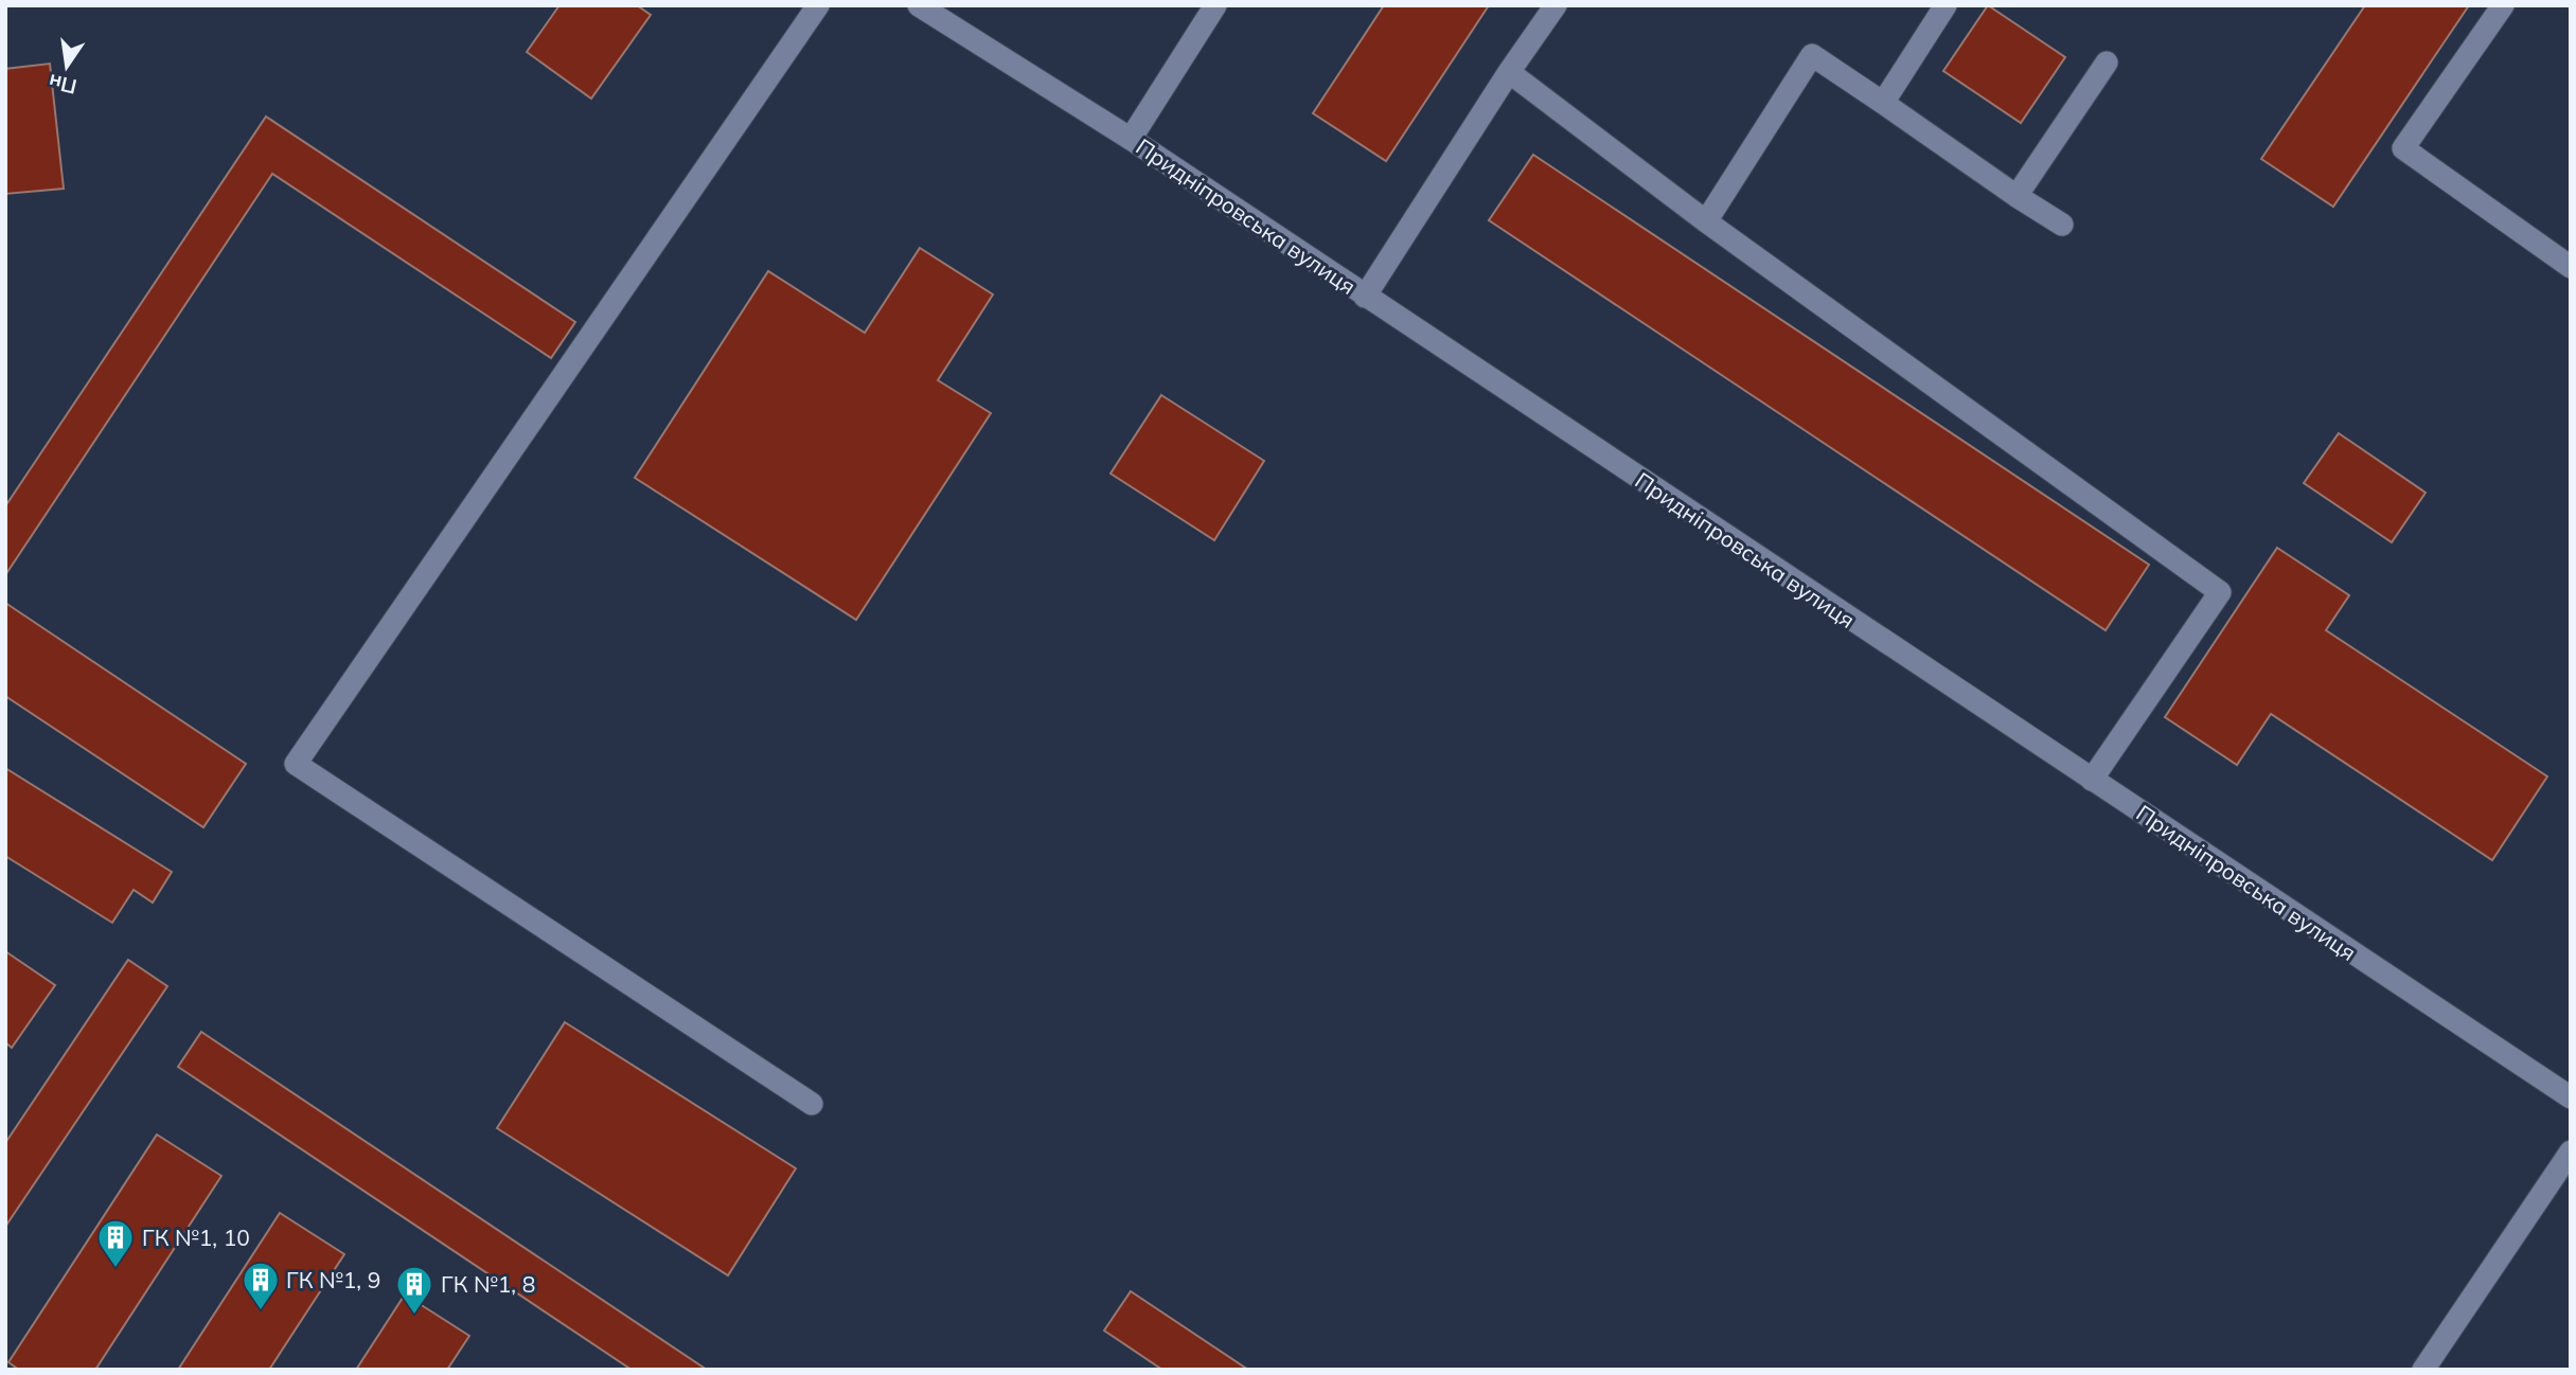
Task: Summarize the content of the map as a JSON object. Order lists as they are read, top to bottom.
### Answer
{
  "streets": {
    "street": ["Придніпровська вулиця"]
  },
  "places": {
    "building": ["ГК №1, 10", "ГК №1, 9", "ГК №1, 8"]
  },
  "north": "bottom"
}
